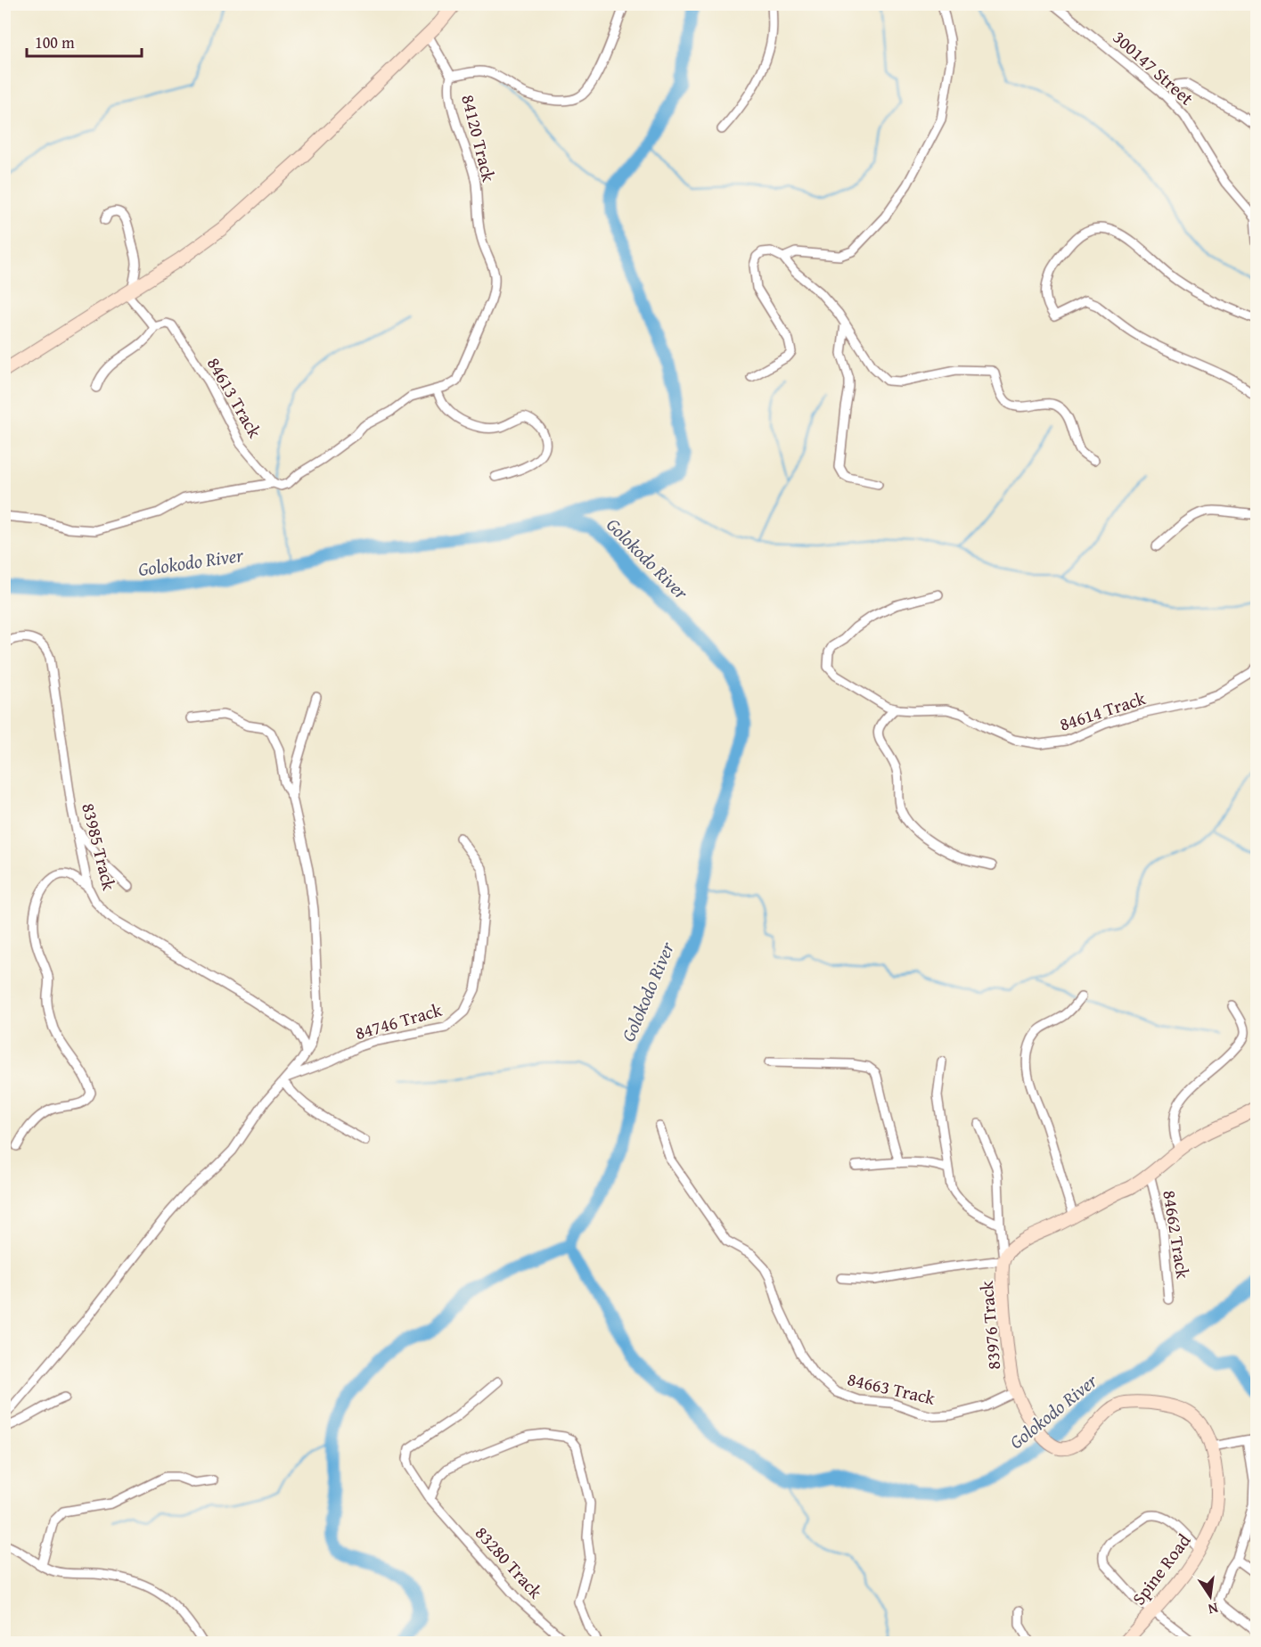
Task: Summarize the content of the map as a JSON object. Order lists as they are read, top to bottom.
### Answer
{
  "streets": {
    "street": [
      "300147 Street",
      "84120 Track",
      "84613 Track",
      "84614 Track",
      "83985 Track",
      "84746 Track",
      "84662 Track",
      "83976 Track",
      "84663 Track",
      "83280 Track",
      "Spine Road"
    ]
  },
  "crossings": [
    ["84120 Track", "84613 Track"],
    ["84662 Track", "83976 Track"],
    ["83976 Track", "84663 Track"],
    ["83976 Track", "Spine Road"]
  ],
  "water": ["Golokodo River"],
  "scale_bar": "100 m",
  "north": "bottom"
}
